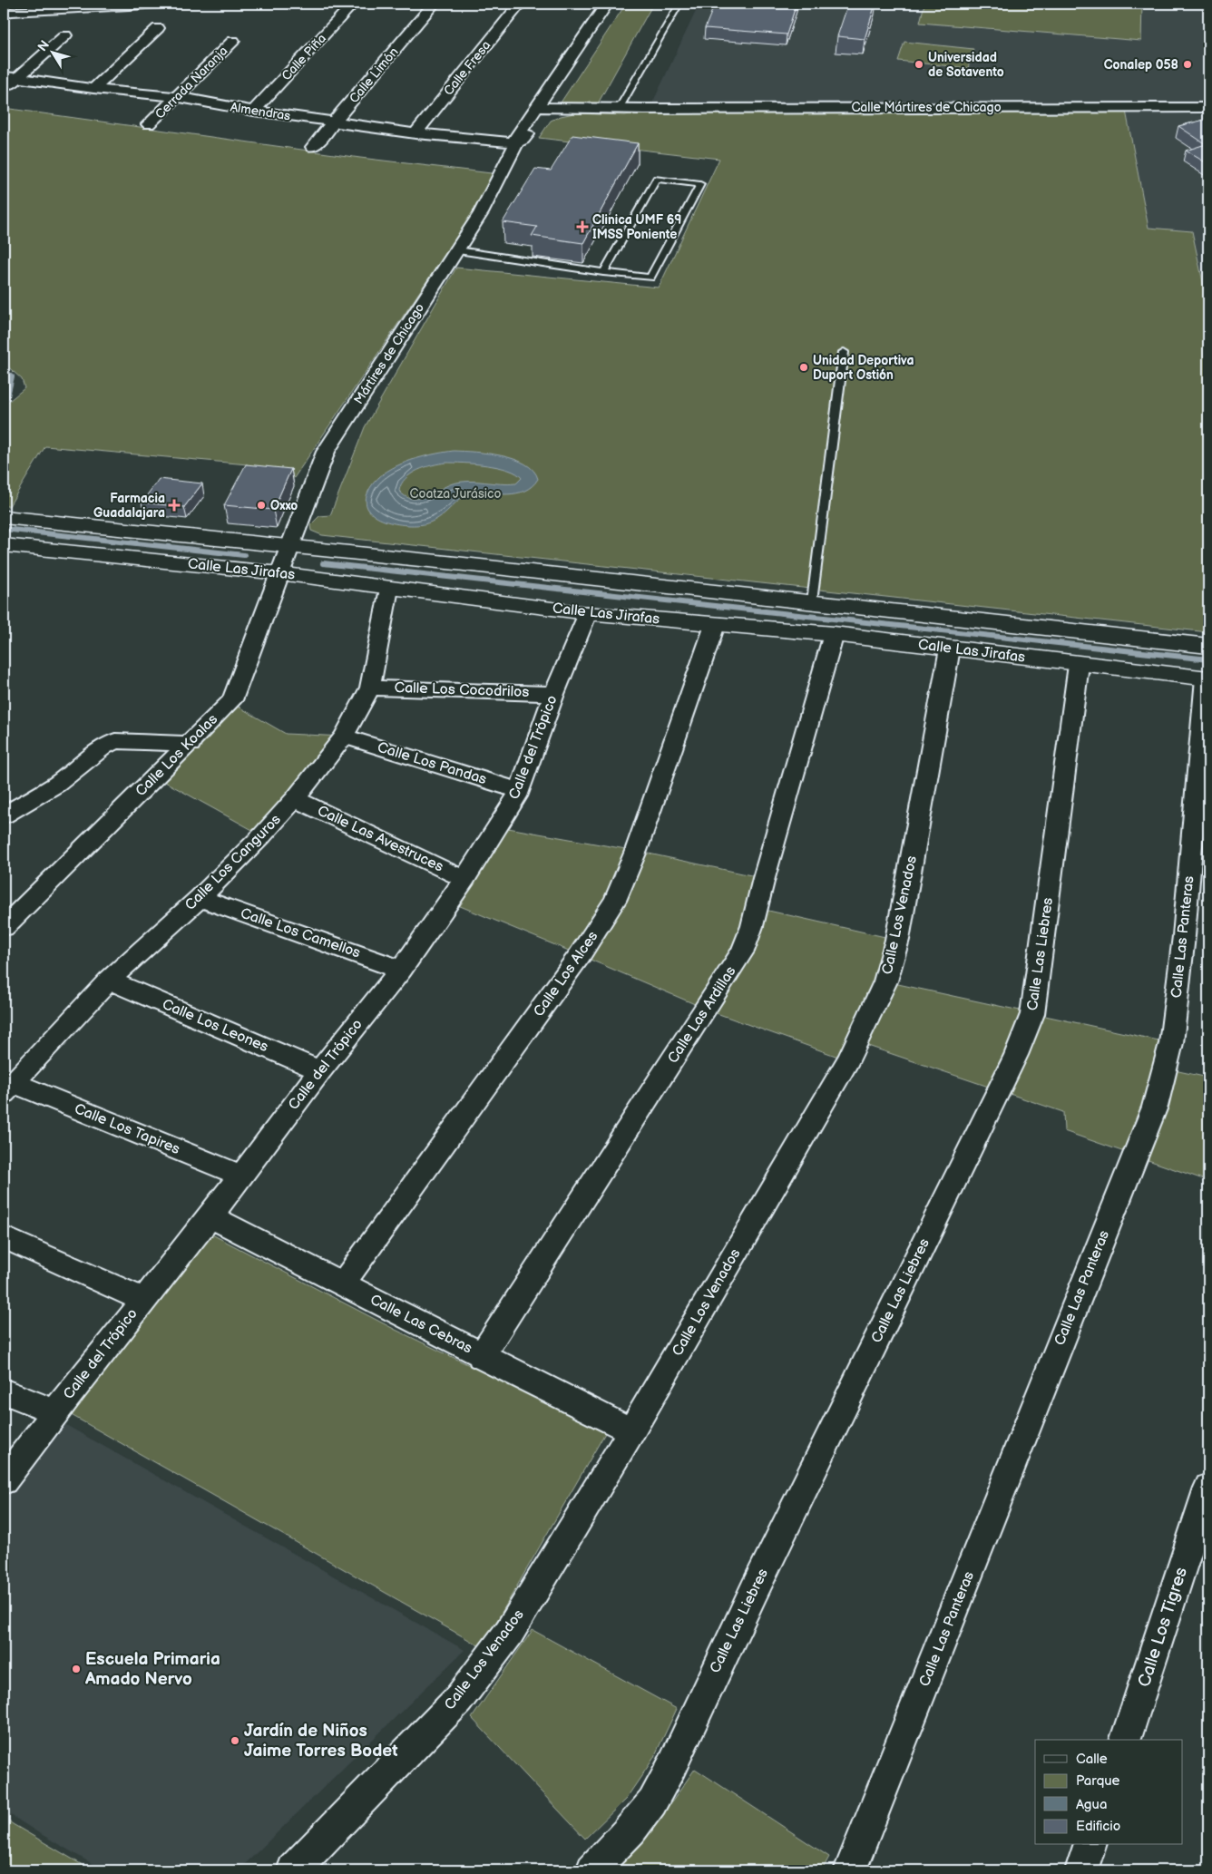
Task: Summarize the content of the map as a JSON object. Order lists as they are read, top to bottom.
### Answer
{
  "streets": {
    "main road": ["Calle Las Jirafas"],
    "street": [
      "Calle Piña",
      "Calle Fresa",
      "Calle Limón",
      "Cerrada Naranja",
      "Calle Mártires de Chicago",
      "Almendras",
      "Mártires de Chicago",
      "Calle Los Cocodrilos",
      "Calle del Trópico",
      "Calle Los Koalas",
      "Calle Los Pandas",
      "Calle Las Avestruces",
      "Calle Los Canguros",
      "Calle Los Venados",
      "Calle Los Camellos",
      "Calle Las Panteras",
      "Calle Las Liebres",
      "Calle Los Alces",
      "Calle Las Ardillas",
      "Calle Los Leones",
      "Calle Los Tapires",
      "Calle Las Cebras",
      "Calle Los Tigres"
    ]
  },
  "crossings": [
    ["Calle Piña", "Almendras"],
    ["Calle Fresa", "Almendras"],
    ["Calle Limón", "Almendras"],
    ["Cerrada Naranja", "Almendras"],
    ["Almendras", "Mártires de Chicago"],
    ["Mártires de Chicago", "Calle Las Jirafas"],
    ["Mártires de Chicago", "Calle Los Koalas"],
    ["Calle Las Jirafas", "Calle del Trópico"],
    ["Calle Las Jirafas", "Calle Los Koalas"],
    ["Calle Las Jirafas", "Calle Los Canguros"],
    ["Calle Las Jirafas", "Calle Los Venados"],
    ["Calle Las Jirafas", "Calle Las Panteras"],
    ["Calle Las Jirafas", "Calle Las Liebres"],
    ["Calle Las Jirafas", "Calle Los Alces"],
    ["Calle Las Jirafas", "Calle Las Ardillas"],
    ["Calle Los Cocodrilos", "Calle del Trópico"],
    ["Calle Los Cocodrilos", "Calle Los Canguros"],
    ["Calle del Trópico", "Calle Los Pandas"],
    ["Calle del Trópico", "Calle Las Avestruces"],
    ["Calle del Trópico", "Calle Los Camellos"],
    ["Calle del Trópico", "Calle Los Leones"],
    ["Calle del Trópico", "Calle Los Tapires"],
    ["Calle del Trópico", "Calle Las Cebras"],
    ["Calle Los Pandas", "Calle Los Canguros"],
    ["Calle Las Avestruces", "Calle Los Canguros"],
    ["Calle Los Canguros", "Calle Los Camellos"],
    ["Calle Los Canguros", "Calle Los Leones"],
    ["Calle Los Canguros", "Calle Los Tapires"],
    ["Calle Los Venados", "Calle Las Cebras"],
    ["Calle Los Alces", "Calle Las Cebras"],
    ["Calle Las Ardillas", "Calle Las Cebras"]
  ],
  "parks": ["Coatza Jurásico"],
  "places": {
    "other": [
      "Universidad de Sotavento",
      "Conalep 058",
      "Unidad Deportiva Duport Ostión",
      "Oxxo",
      "Escuela Primaria Amado Nervo",
      "Jardín de Niños Jaime Torres Bodet"
    ],
    "health": ["Clinica UMF 69 IMSS Poniente", "Farmacia Guadalajara"]
  },
  "legend": [
    "Calle",
    "Parque",
    "Agua",
    "Edificio"
  ],
  "north": "top left"
}
